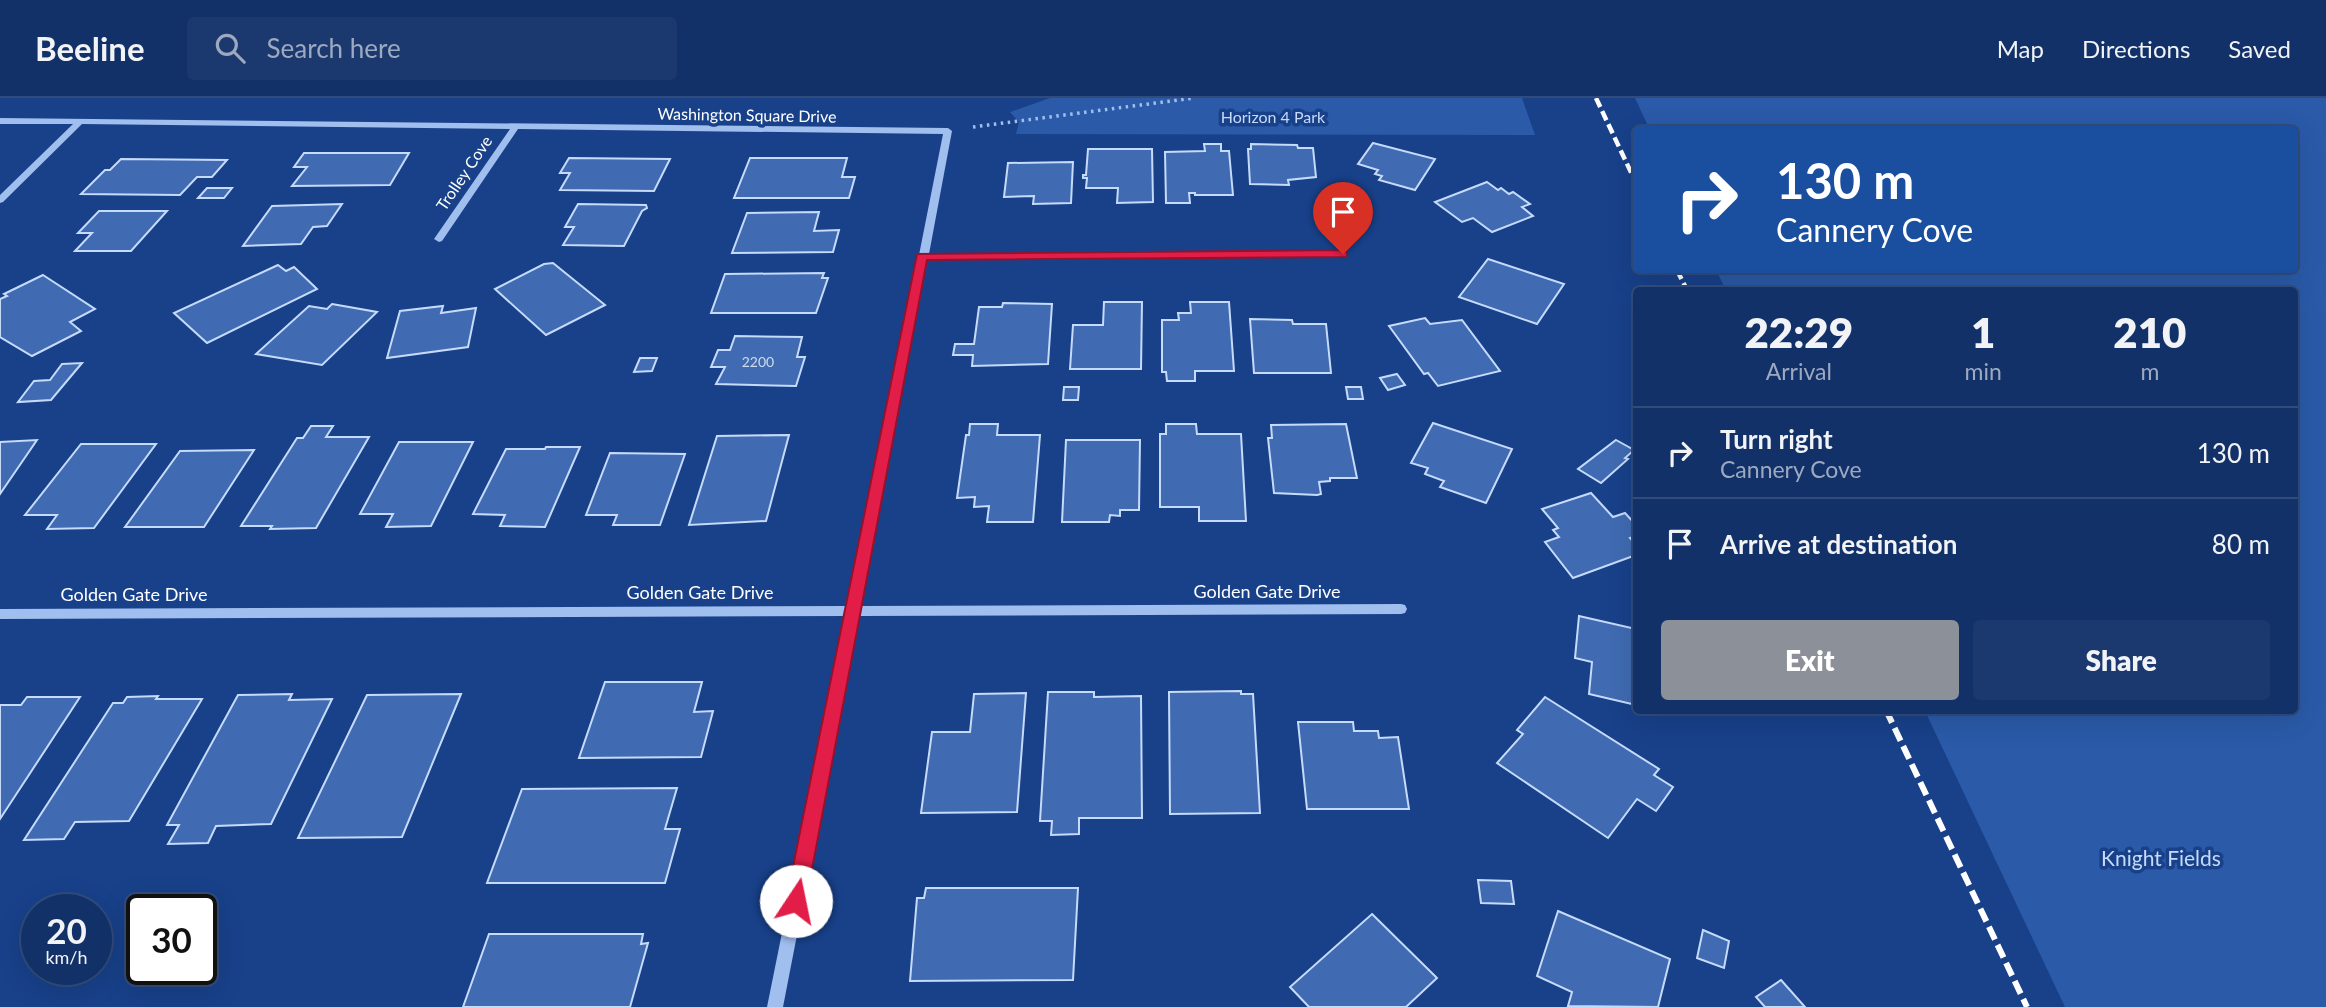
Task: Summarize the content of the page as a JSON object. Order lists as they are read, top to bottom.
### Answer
{
  "streets": {
    "street": ["Washington Square Drive", "Trolley Cove", "Golden Gate Drive"]
  },
  "crossings": [
    ["Washington Square Drive", "Trolley Cove"]
  ],
  "parks": ["Horizon 4 Park", "Knight Fields"],
  "house_numbers": ["2200"],
  "page": {
    "header": "Beeline",
    "search": "Search here",
    "nav": ["Map", "Directions", "Saved"],
    "turn": ["130 m", "Cannery Cove"],
    "eta": [
      "22:29",
      "Arrival",
      "1",
      "min",
      "210",
      "m"
    ],
    "list": [
      {
        "name": "Turn right",
        "note": "Cannery Cove",
        "value": "130 m"
      },
      {
        "name": "Arrive at destination",
        "value": "80 m"
      }
    ],
    "buttons": ["Exit", "Share"],
    "speed": "20 km/h",
    "limit": "30"
  }
}
